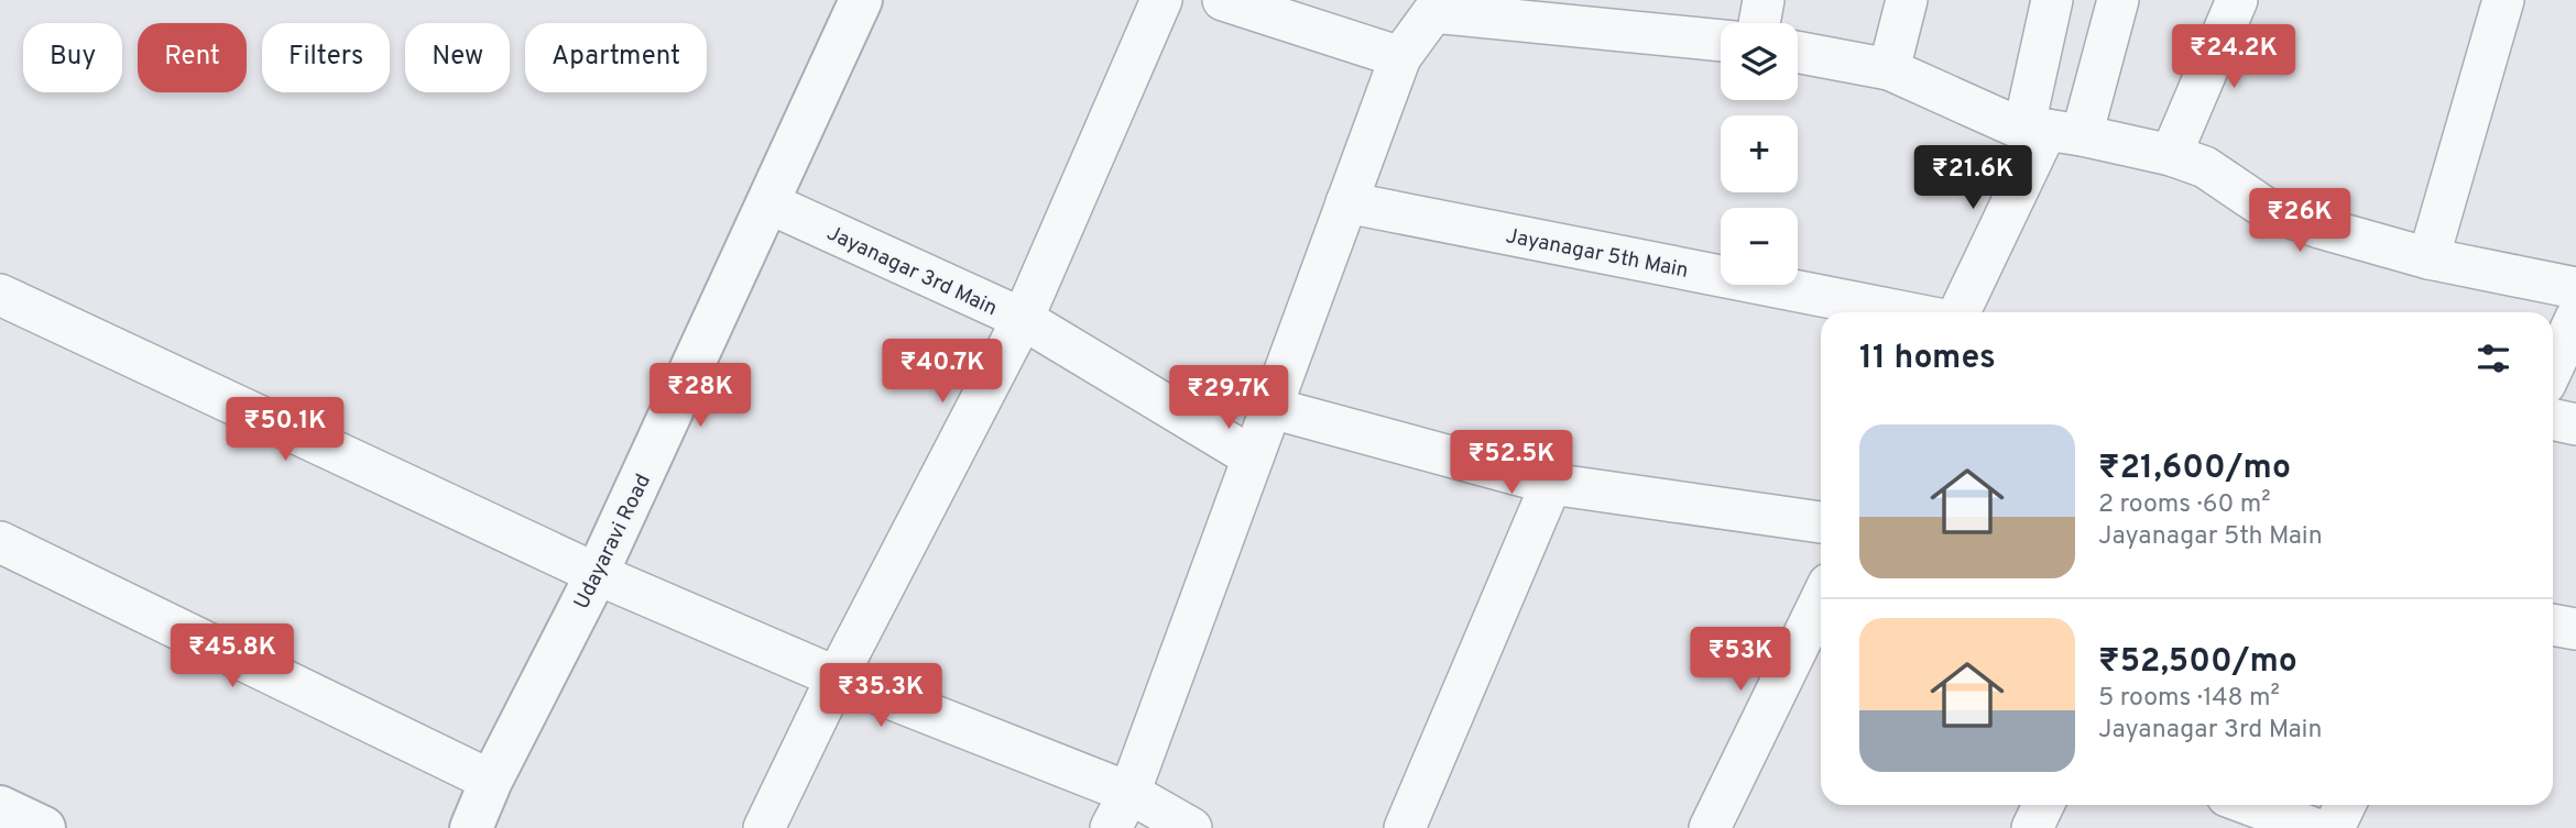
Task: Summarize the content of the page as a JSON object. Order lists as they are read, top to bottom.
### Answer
{
  "streets": {
    "street": ["Jayanagar 5th Main", "Jayanagar 3rd Main", "Udayaravi Road"]
  },
  "crossings": [
    ["Jayanagar 3rd Main", "Udayaravi Road"]
  ],
  "page": {
    "map_buttons": ["+", "−"],
    "chip": [
      "Buy",
      "Rent",
      "Filters",
      "New",
      "Apartment"
    ],
    "price": [
      "₹24.2K",
      "₹21.6K",
      "₹26K",
      "₹40.7K",
      "₹28K",
      "₹29.7K",
      "₹50.1K",
      "₹52.5K",
      "₹45.8K",
      "₹53K",
      "₹35.3K"
    ],
    "heading": "11 homes",
    "list": [
      {
        "name": "₹21,600/mo",
        "note": "2 rooms · 60 m² · Jayanagar 5th Main"
      },
      {
        "name": "₹52,500/mo",
        "note": "5 rooms · 148 m² · Jayanagar 3rd Main"
      }
    ]
  }
}
